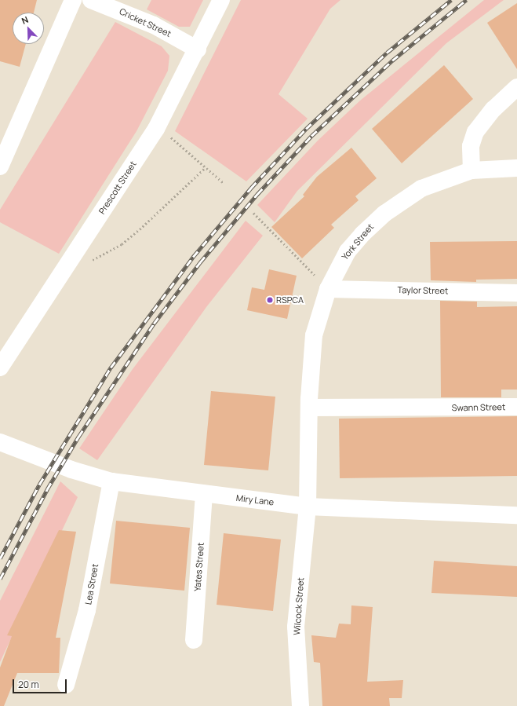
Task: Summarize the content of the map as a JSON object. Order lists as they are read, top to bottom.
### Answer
{
  "streets": {
    "street": [
      "Cricket Street",
      "Prescott Street",
      "York Street",
      "Taylor Street",
      "Swann Street",
      "Miry Lane",
      "Yates Street",
      "Lea Street",
      "Wilcock Street"
    ]
  },
  "crossings": [
    ["Cricket Street", "Prescott Street"],
    ["York Street", "Taylor Street"],
    ["York Street", "Swann Street"],
    ["York Street", "Miry Lane"],
    ["York Street", "Wilcock Street"],
    ["Miry Lane", "Yates Street"],
    ["Miry Lane", "Lea Street"],
    ["Miry Lane", "Wilcock Street"]
  ],
  "places": ["RSPCA"],
  "scale_bar": "20 m",
  "north": "top left"
}
